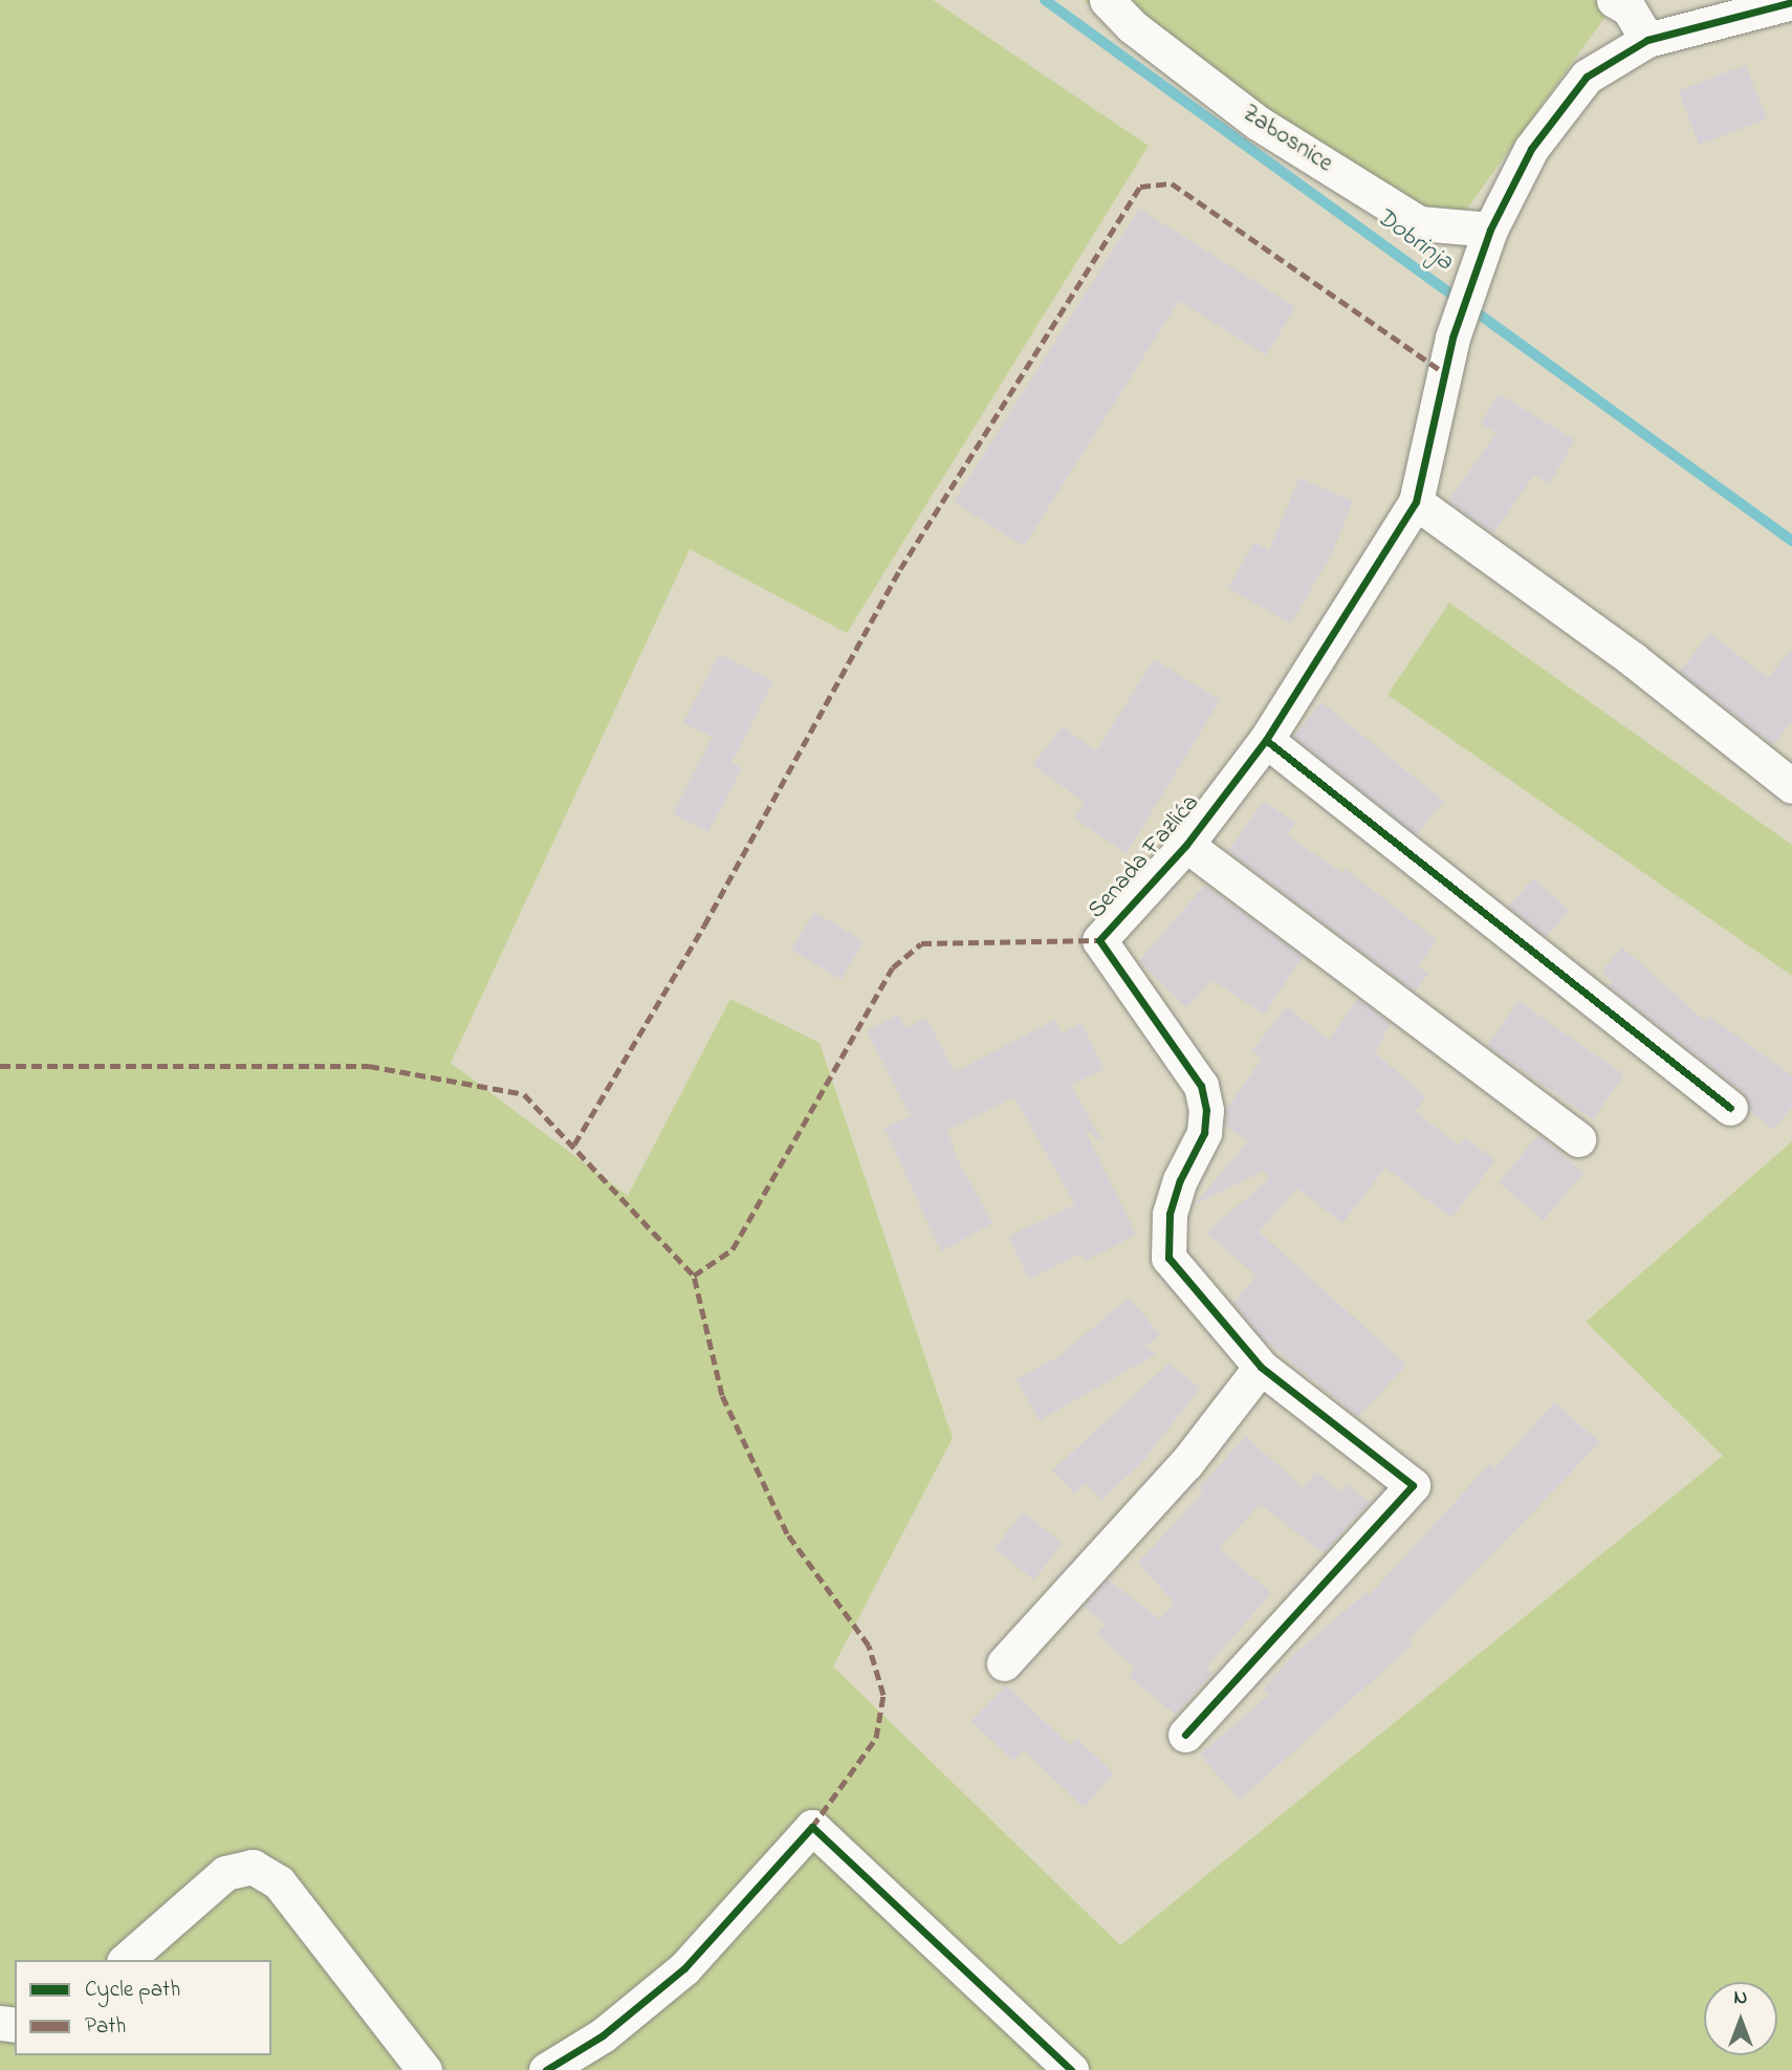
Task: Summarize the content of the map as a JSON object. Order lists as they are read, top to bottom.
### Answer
{
  "streets": {
    "street": ["Zabosnice", "Senada Fazlića"]
  },
  "crossings": [
    ["Zabosnice", "Senada Fazlića"]
  ],
  "water": ["Dobrinja"],
  "legend": ["Cycle path", "Path"],
  "north": "top"
}
